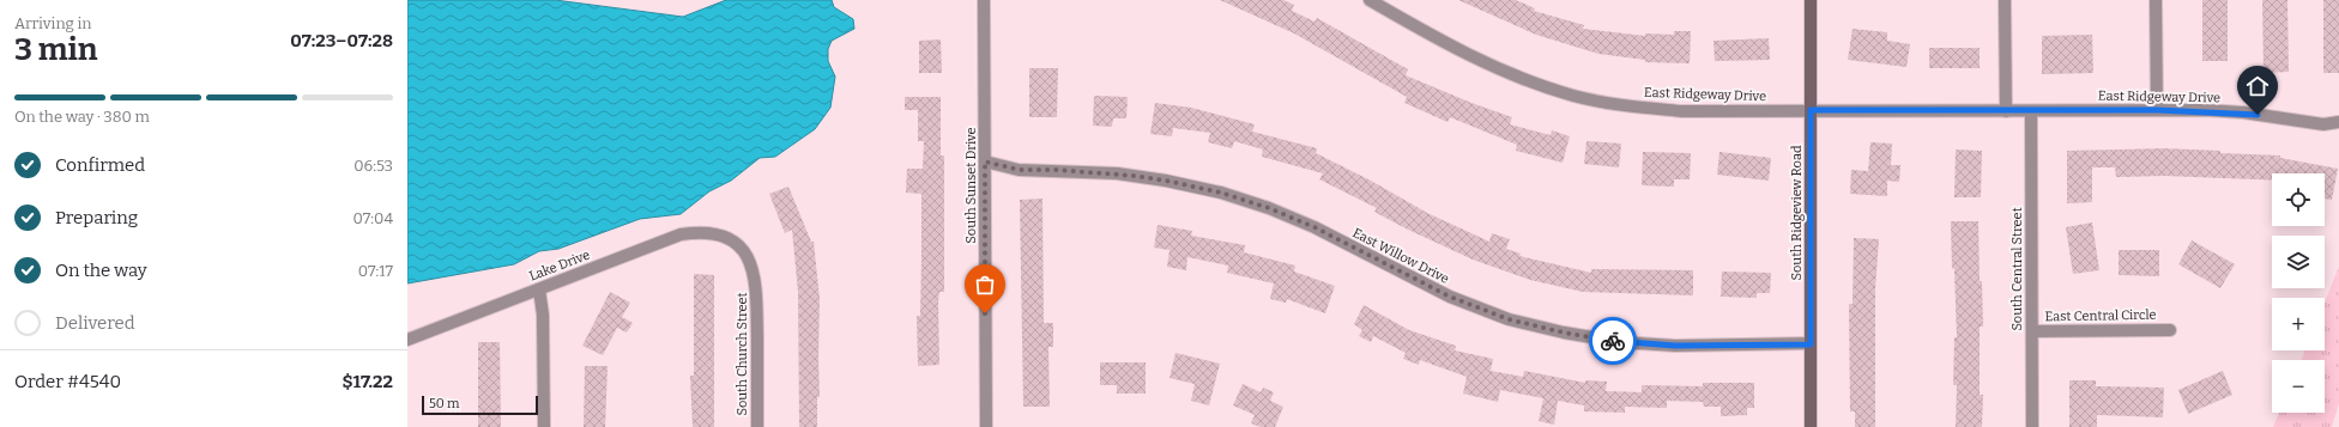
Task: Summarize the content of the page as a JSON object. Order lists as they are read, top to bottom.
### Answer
{
  "streets": {
    "main road": ["South Ridgeview Road"],
    "street": [
      "East Ridgeway Drive",
      "South Sunset Drive",
      "East Willow Drive",
      "Lake Drive",
      "South Central Street",
      "East Central Circle",
      "South Church Street"
    ]
  },
  "crossings": [
    ["East Ridgeway Drive", "South Ridgeview Road"],
    ["East Ridgeway Drive", "South Central Street"],
    ["South Sunset Drive", "East Willow Drive"],
    ["South Ridgeview Road", "East Willow Drive"],
    ["Lake Drive", "South Church Street"],
    ["South Central Street", "East Central Circle"]
  ],
  "scale_bar": "50 m",
  "page": {
    "heading": ["3 min", "Arriving in", "07:23–07:28"],
    "panel": ["Order #4540", "$17.22"],
    "bar": "On the way · 380 m",
    "list": [
      ["Confirmed", "06:53"],
      ["Preparing", "07:04"],
      ["On the way", "07:17"],
      "Delivered"
    ],
    "map_buttons": ["+", "−"],
    "scale": "50 m"
  }
}
